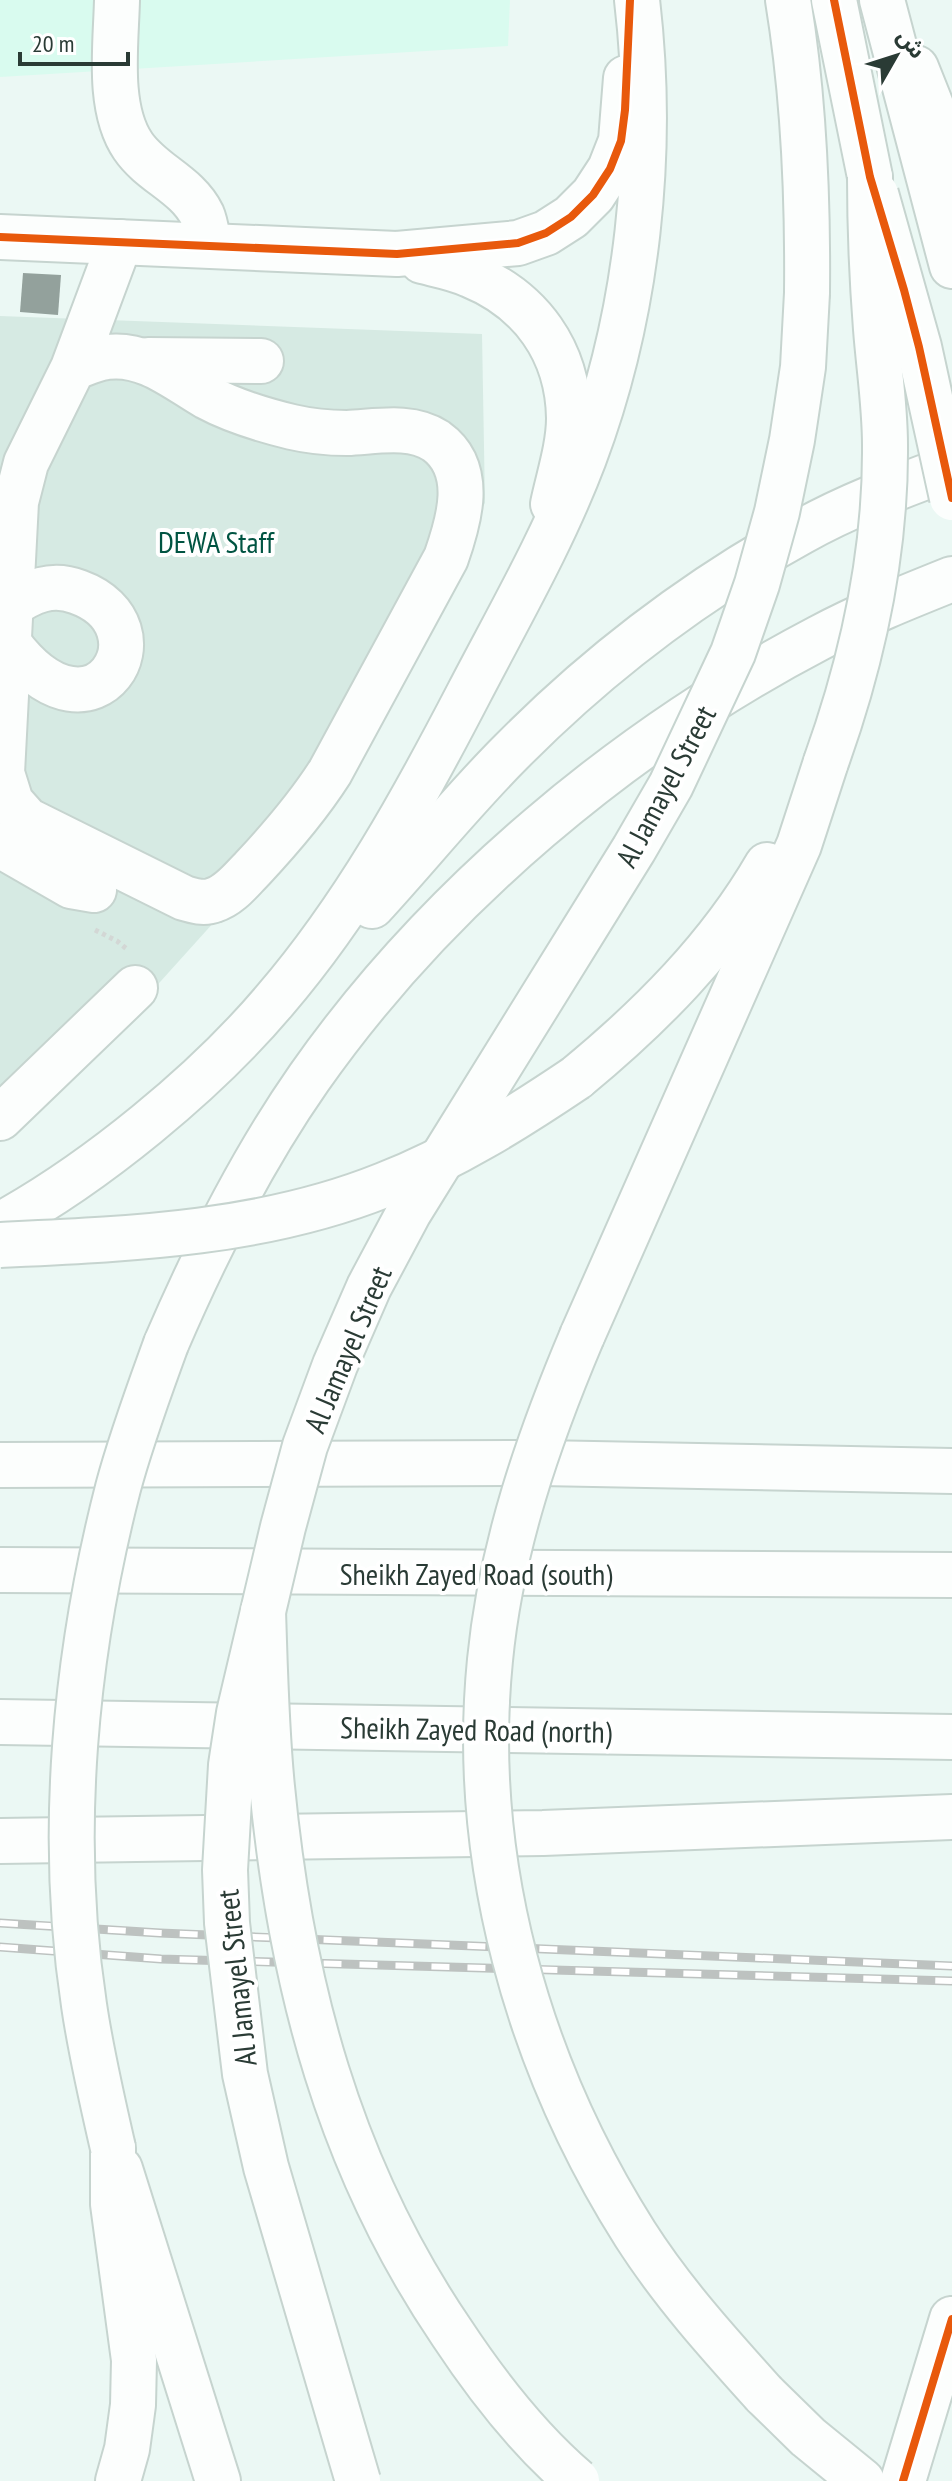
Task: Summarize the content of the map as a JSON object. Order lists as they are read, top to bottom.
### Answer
{
  "streets": {
    "main road": ["Al Jamayel Street", "Sheikh Zayed Road (south)", "Sheikh Zayed Road (north)"]
  },
  "parks": ["DEWA Staff"],
  "scale_bar": "20 m",
  "north": "top right"
}
